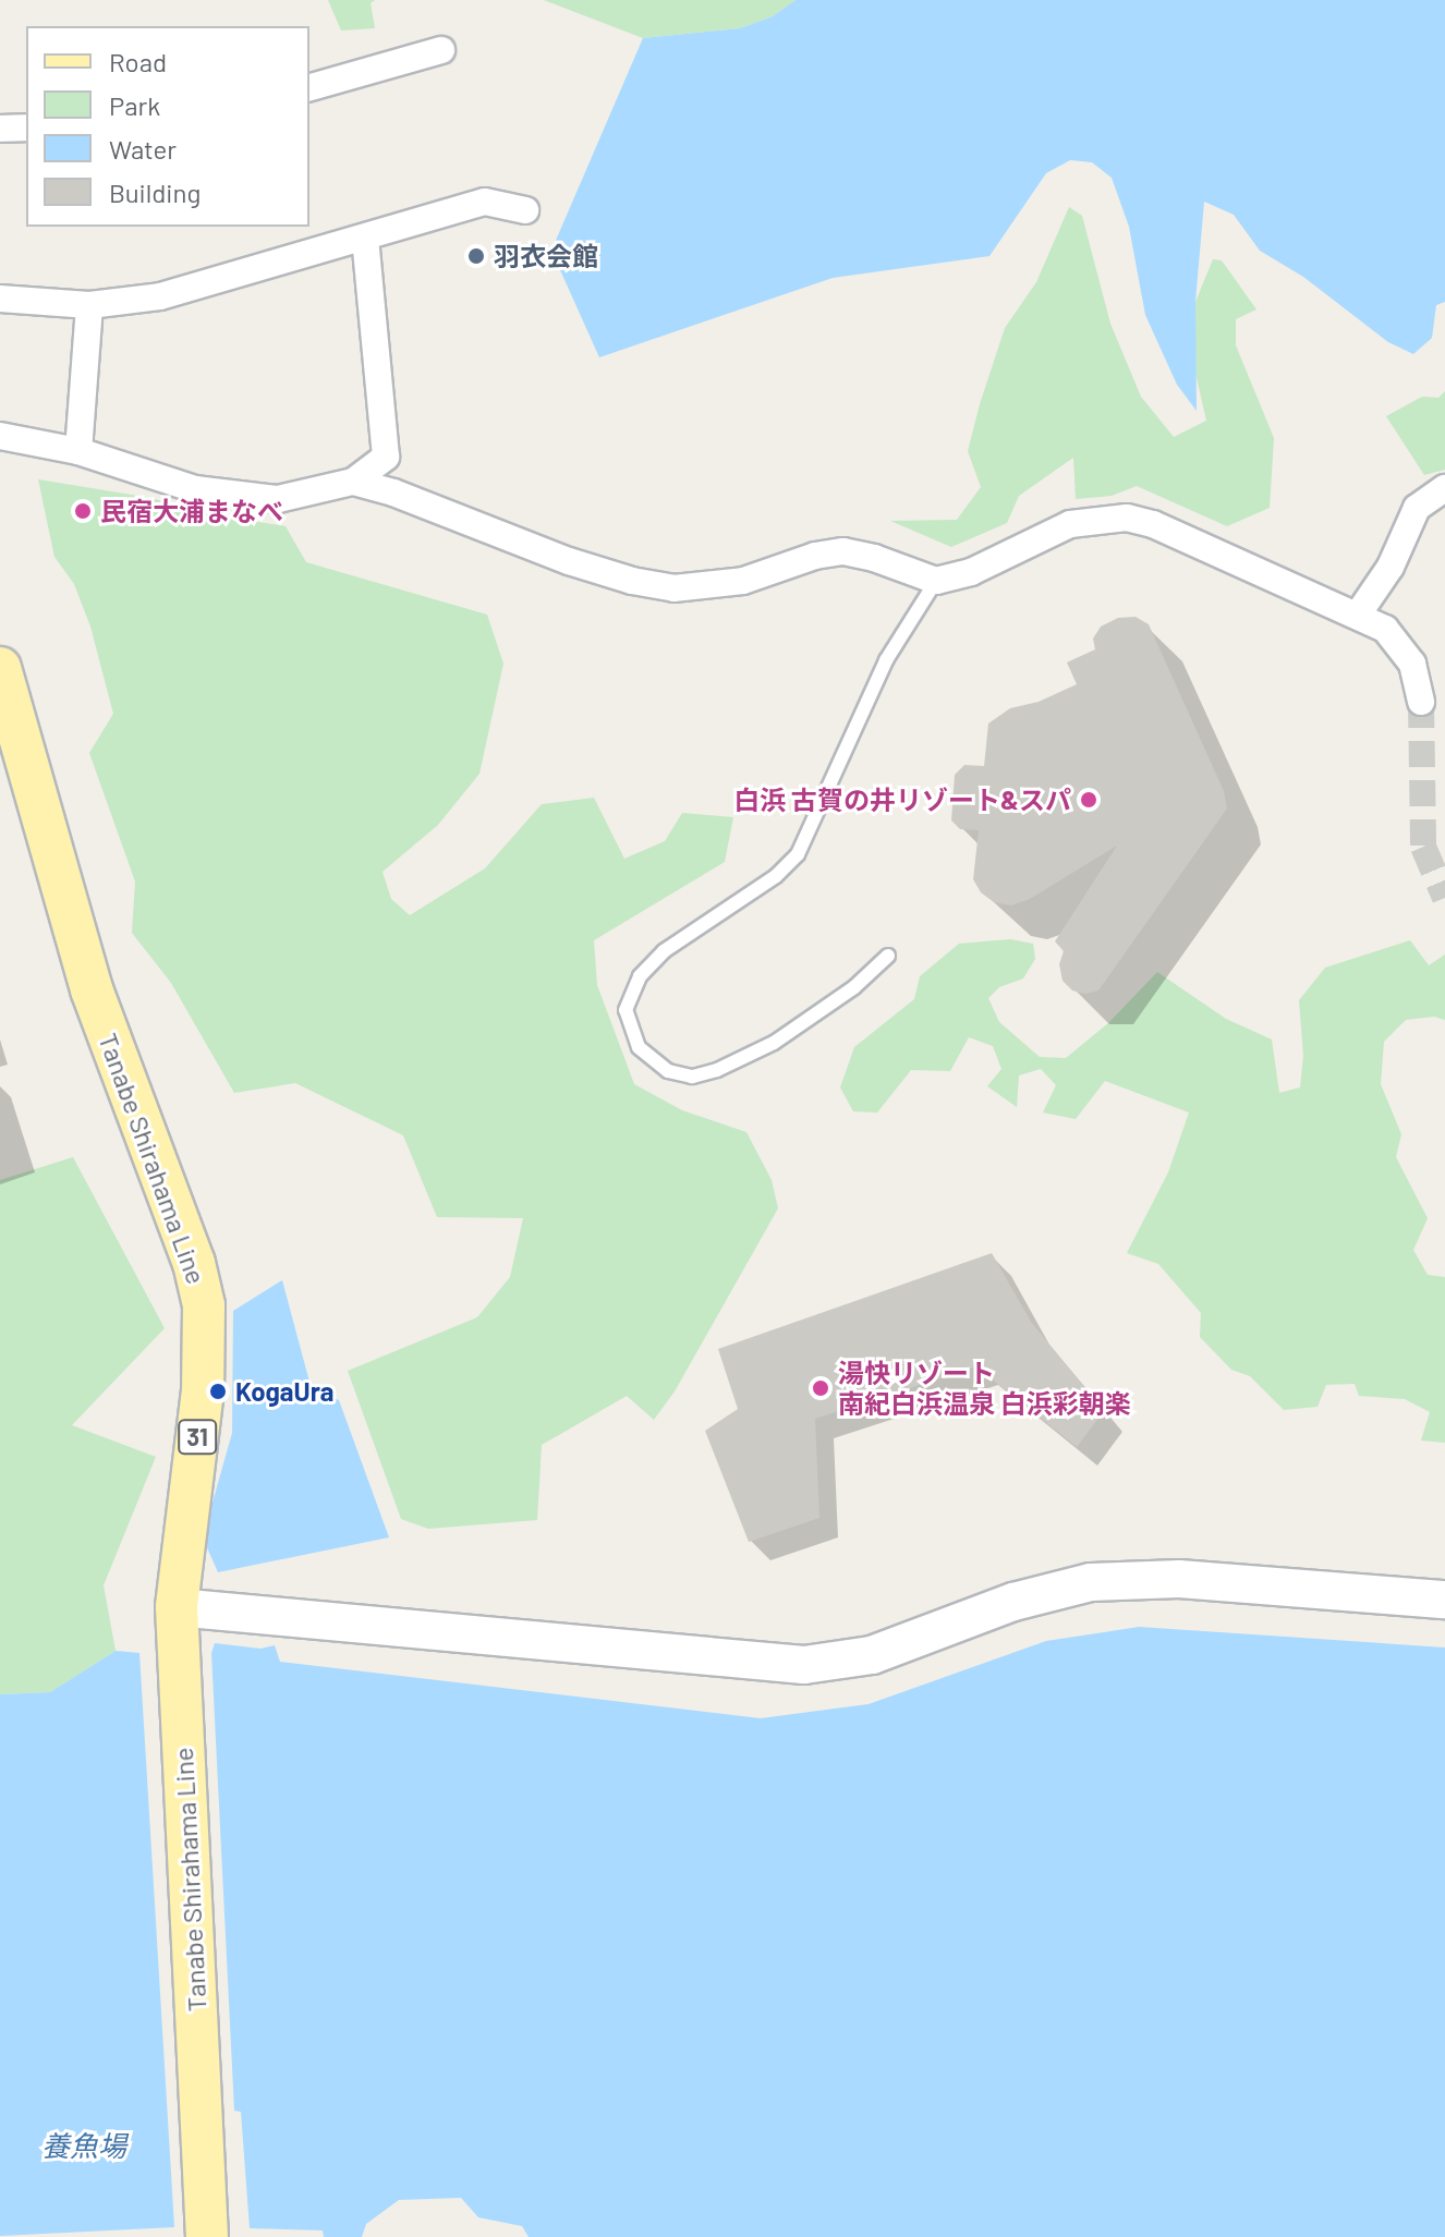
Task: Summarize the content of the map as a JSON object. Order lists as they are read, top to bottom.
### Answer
{
  "streets": {
    "main road": ["Tanabe Shirahama Line", "31"]
  },
  "water": ["養魚場"],
  "places": [
    "羽衣会館",
    "民宿大浦まなべ",
    "白浜 古賀の井リゾート&スパ",
    "湯快リゾート 南紀白浜温泉 白浜彩朝楽",
    "KogaUra"
  ],
  "legend": [
    "Road",
    "Park",
    "Water",
    "Building"
  ]
}
